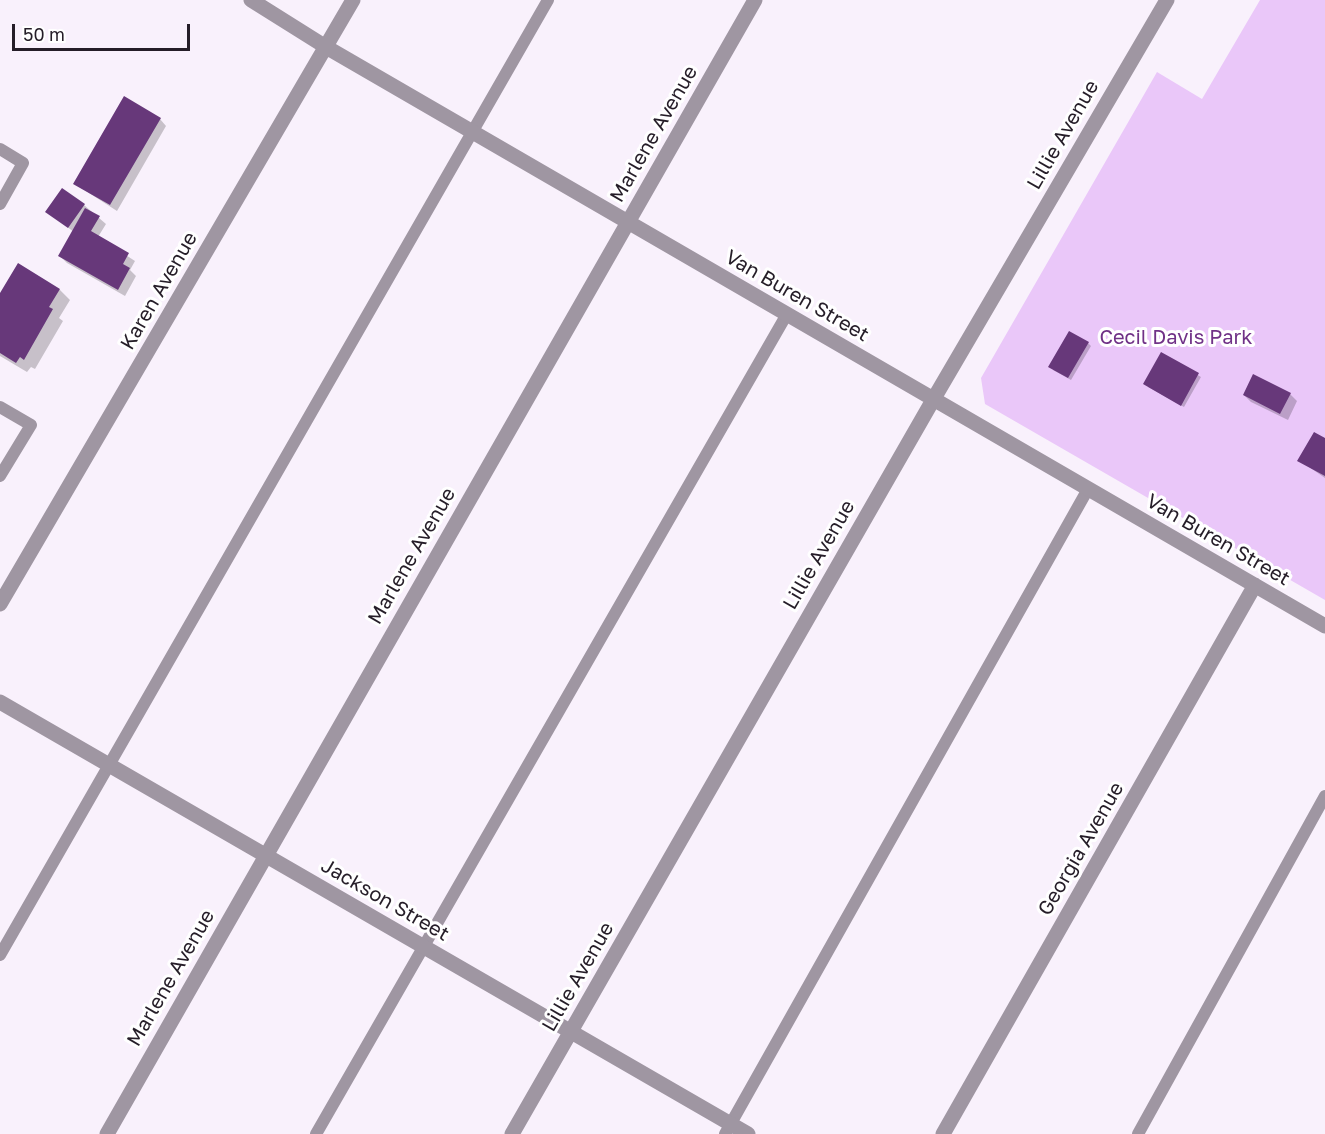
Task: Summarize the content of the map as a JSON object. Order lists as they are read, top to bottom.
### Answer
{
  "streets": {
    "street": [
      "Marlene Avenue",
      "Lillie Avenue",
      "Karen Avenue",
      "Van Buren Street",
      "Georgia Avenue",
      "Jackson Street"
    ]
  },
  "crossings": [
    ["Marlene Avenue", "Van Buren Street"],
    ["Marlene Avenue", "Jackson Street"],
    ["Lillie Avenue", "Van Buren Street"],
    ["Lillie Avenue", "Jackson Street"],
    ["Karen Avenue", "Van Buren Street"],
    ["Van Buren Street", "Georgia Avenue"]
  ],
  "parks": ["Cecil Davis Park"],
  "scale_bar": "50 m"
}
